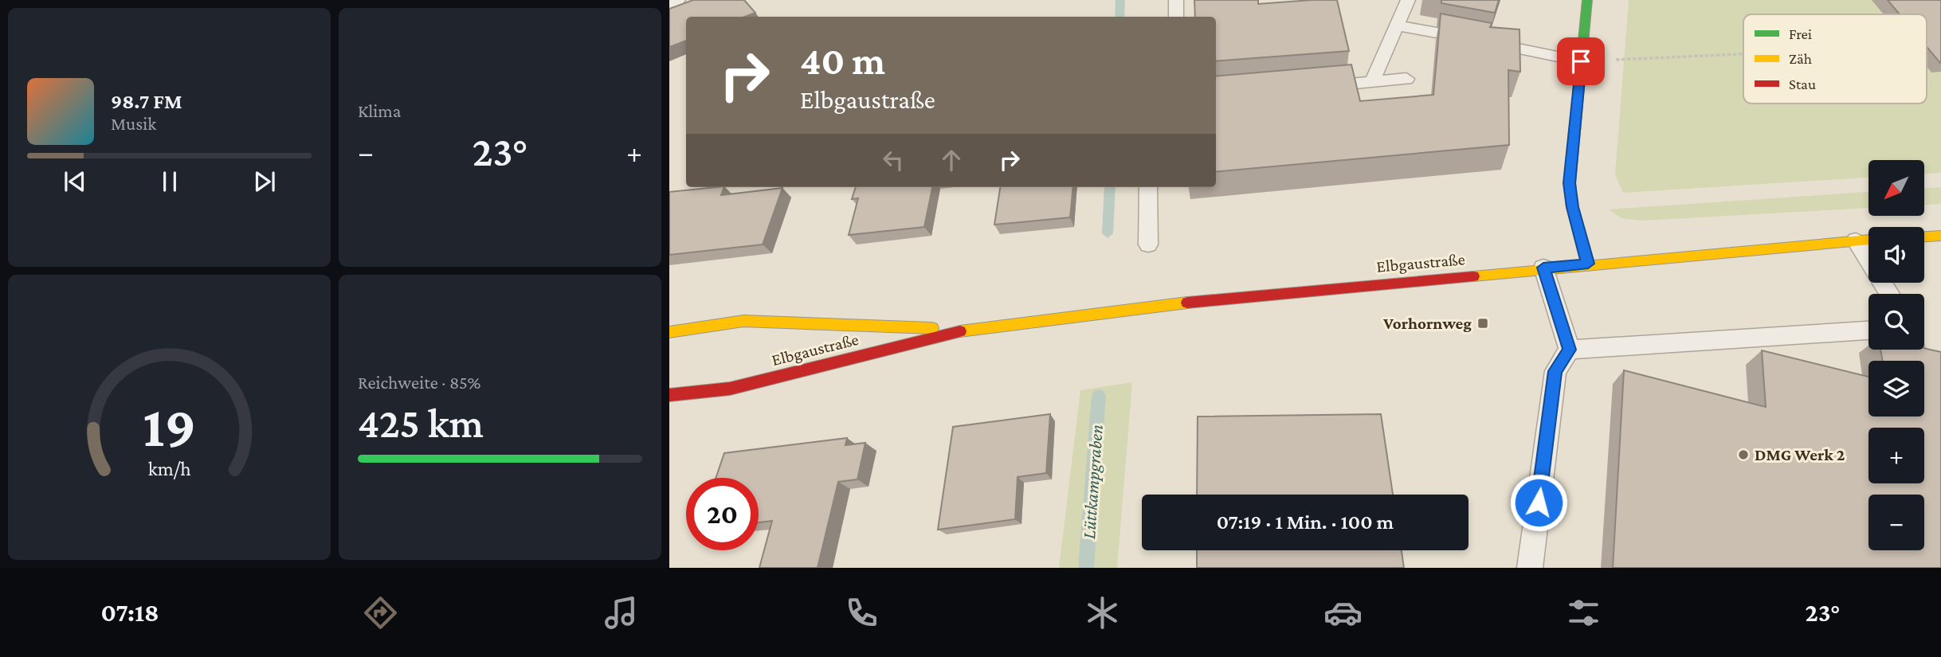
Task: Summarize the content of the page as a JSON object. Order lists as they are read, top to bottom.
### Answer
{
  "streets": {
    "main road": ["Elbgaustraße"]
  },
  "water": ["Lüttkampgraben"],
  "places": {
    "transit": ["Vorhornweg"],
    "other": ["DMG Werk 2"]
  },
  "legend": ["Frei", "Zäh", "Stau"],
  "north": "bottom left",
  "page": {
    "tile": [
      "Klima",
      ["Reichweite · 85%", "425 km"]
    ],
    "turn": ["40 m", "Elbgaustraße"],
    "song": ["98.7 FM", "Musik"],
    "heat": ["−", "23°", "+"],
    "map_buttons": ["+", "−"],
    "limit": "20",
    "trip": "07:19 · 1 Min. · 100 m",
    "tabs": ["07:18", "23°"],
    "gauge": ["19", "km/h"]
  }
}
